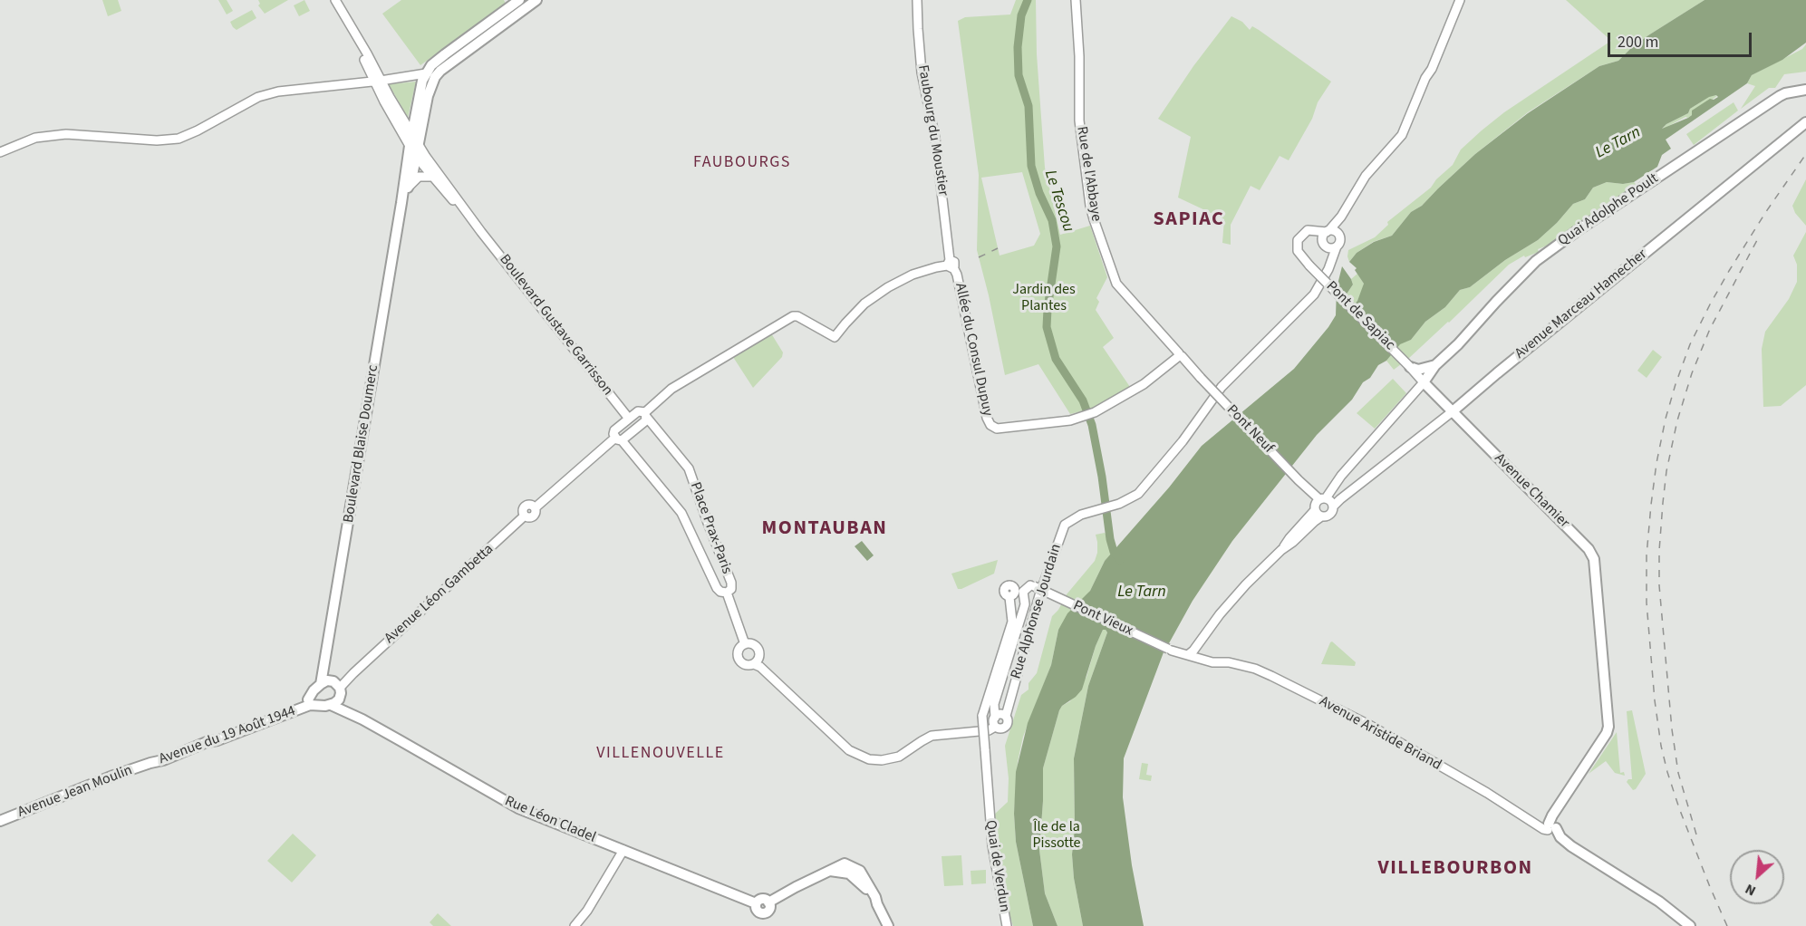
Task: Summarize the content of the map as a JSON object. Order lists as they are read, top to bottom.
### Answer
{
  "streets": {
    "main road": [
      "Faubourg du Moustier",
      "Rue de l'Abbaye",
      "Quai Adolphe Poult",
      "Avenue Marceau Hamecher",
      "Pont de Sapiac",
      "Boulevard Gustave Garrisson",
      "Allée du Consul Dupuy",
      "Pont Neuf",
      "Boulevard Blaise Doumerc",
      "Avenue Chamier",
      "Place Prax-Paris",
      "Avenue Léon Gambetta",
      "Rue Alphonse Jourdain",
      "Pont Vieux",
      "Avenue Aristide Briand",
      "Avenue du 19 Août 1944",
      "Avenue Jean Moulin",
      "Rue Léon Cladel",
      "Quai de Verdun"
    ]
  },
  "crossings": [
    ["Faubourg du Moustier", "Allée du Consul Dupuy"],
    ["Rue de l'Abbaye", "Allée du Consul Dupuy"],
    ["Rue de l'Abbaye", "Pont Neuf"],
    ["Quai Adolphe Poult", "Avenue Marceau Hamecher"],
    ["Quai Adolphe Poult", "Pont Neuf"],
    ["Quai Adolphe Poult", "Avenue Chamier"],
    ["Avenue Marceau Hamecher", "Pont Neuf"],
    ["Avenue Marceau Hamecher", "Avenue Chamier"],
    ["Pont de Sapiac", "Avenue Chamier"],
    ["Boulevard Gustave Garrisson", "Boulevard Blaise Doumerc"],
    ["Avenue Chamier", "Avenue Aristide Briand"],
    ["Place Prax-Paris", "Avenue Léon Gambetta"],
    ["Pont Vieux", "Avenue Aristide Briand"],
    ["Avenue du 19 Août 1944", "Avenue Jean Moulin"]
  ],
  "districts": [
    "FAUBOURGS",
    "SAPIAC",
    "MONTAUBAN",
    "VILLENOUVELLE",
    "VILLEBOURBON"
  ],
  "water": ["Le Tarn", "Le Tescou"],
  "parks": ["Jardin des Plantes", "Île de la Pissotte"],
  "scale_bar": "200 m",
  "north": "bottom left"
}
